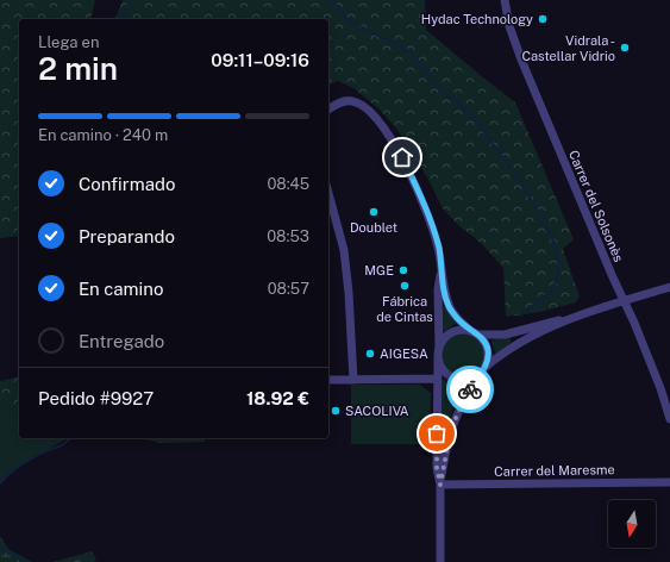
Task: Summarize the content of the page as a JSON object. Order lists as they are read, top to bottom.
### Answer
{
  "streets": {
    "street": ["Carrer del Solsonès", "Carrer del Maresme"]
  },
  "places": [
    "Hydac Technology",
    "Vidrala - Castellar Vidrio",
    "Doublet",
    "MGE",
    "Fábrica de Cintas",
    "AIGESA",
    "SACOLIVA"
  ],
  "north": "bottom",
  "page": {
    "heading": ["2 min", "Llega en", "09:11–09:16"],
    "panel": ["Pedido #9927", "18.92 €"],
    "bar": "En camino · 240 m",
    "list": [
      ["Confirmado", "08:45"],
      ["Preparando", "08:53"],
      ["En camino", "08:57"],
      "Entregado"
    ]
  }
}
